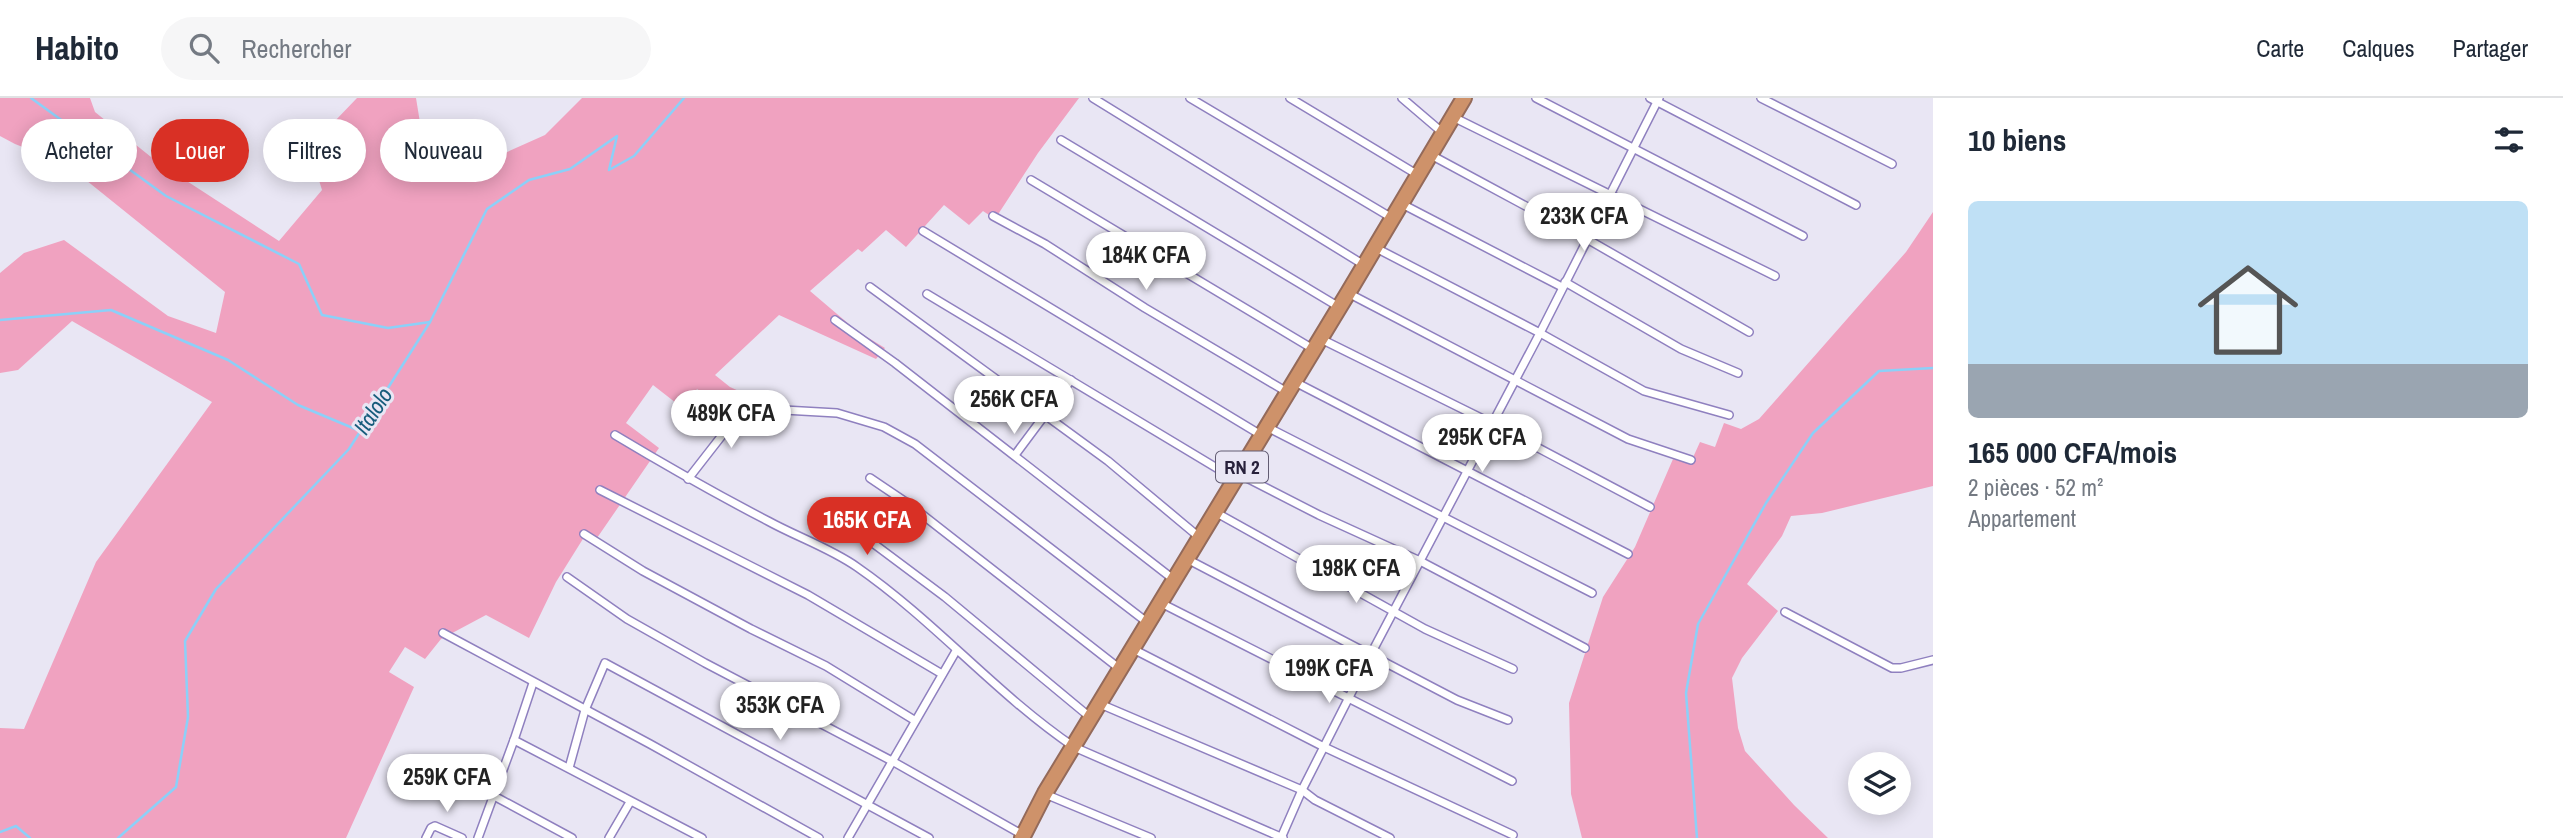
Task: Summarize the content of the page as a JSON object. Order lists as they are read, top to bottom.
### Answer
{
  "streets": {
    "highway": ["RN 2"]
  },
  "water": ["Italolo"],
  "page": {
    "header": "Habito",
    "search": "Rechercher",
    "nav": ["Carte", "Calques", "Partager"],
    "heading": "10 biens",
    "chip": [
      "Acheter",
      "Louer",
      "Filtres",
      "Nouveau"
    ],
    "list": [
      {
        "name": "165 000 CFA/mois",
        "note": "2 pièces · 52 m² · Appartement"
      }
    ],
    "price": [
      "233K CFA",
      "184K CFA",
      "256K CFA",
      "489K CFA",
      "295K CFA",
      "165K CFA",
      "198K CFA",
      "199K CFA",
      "353K CFA",
      "259K CFA"
    ]
  }
}
